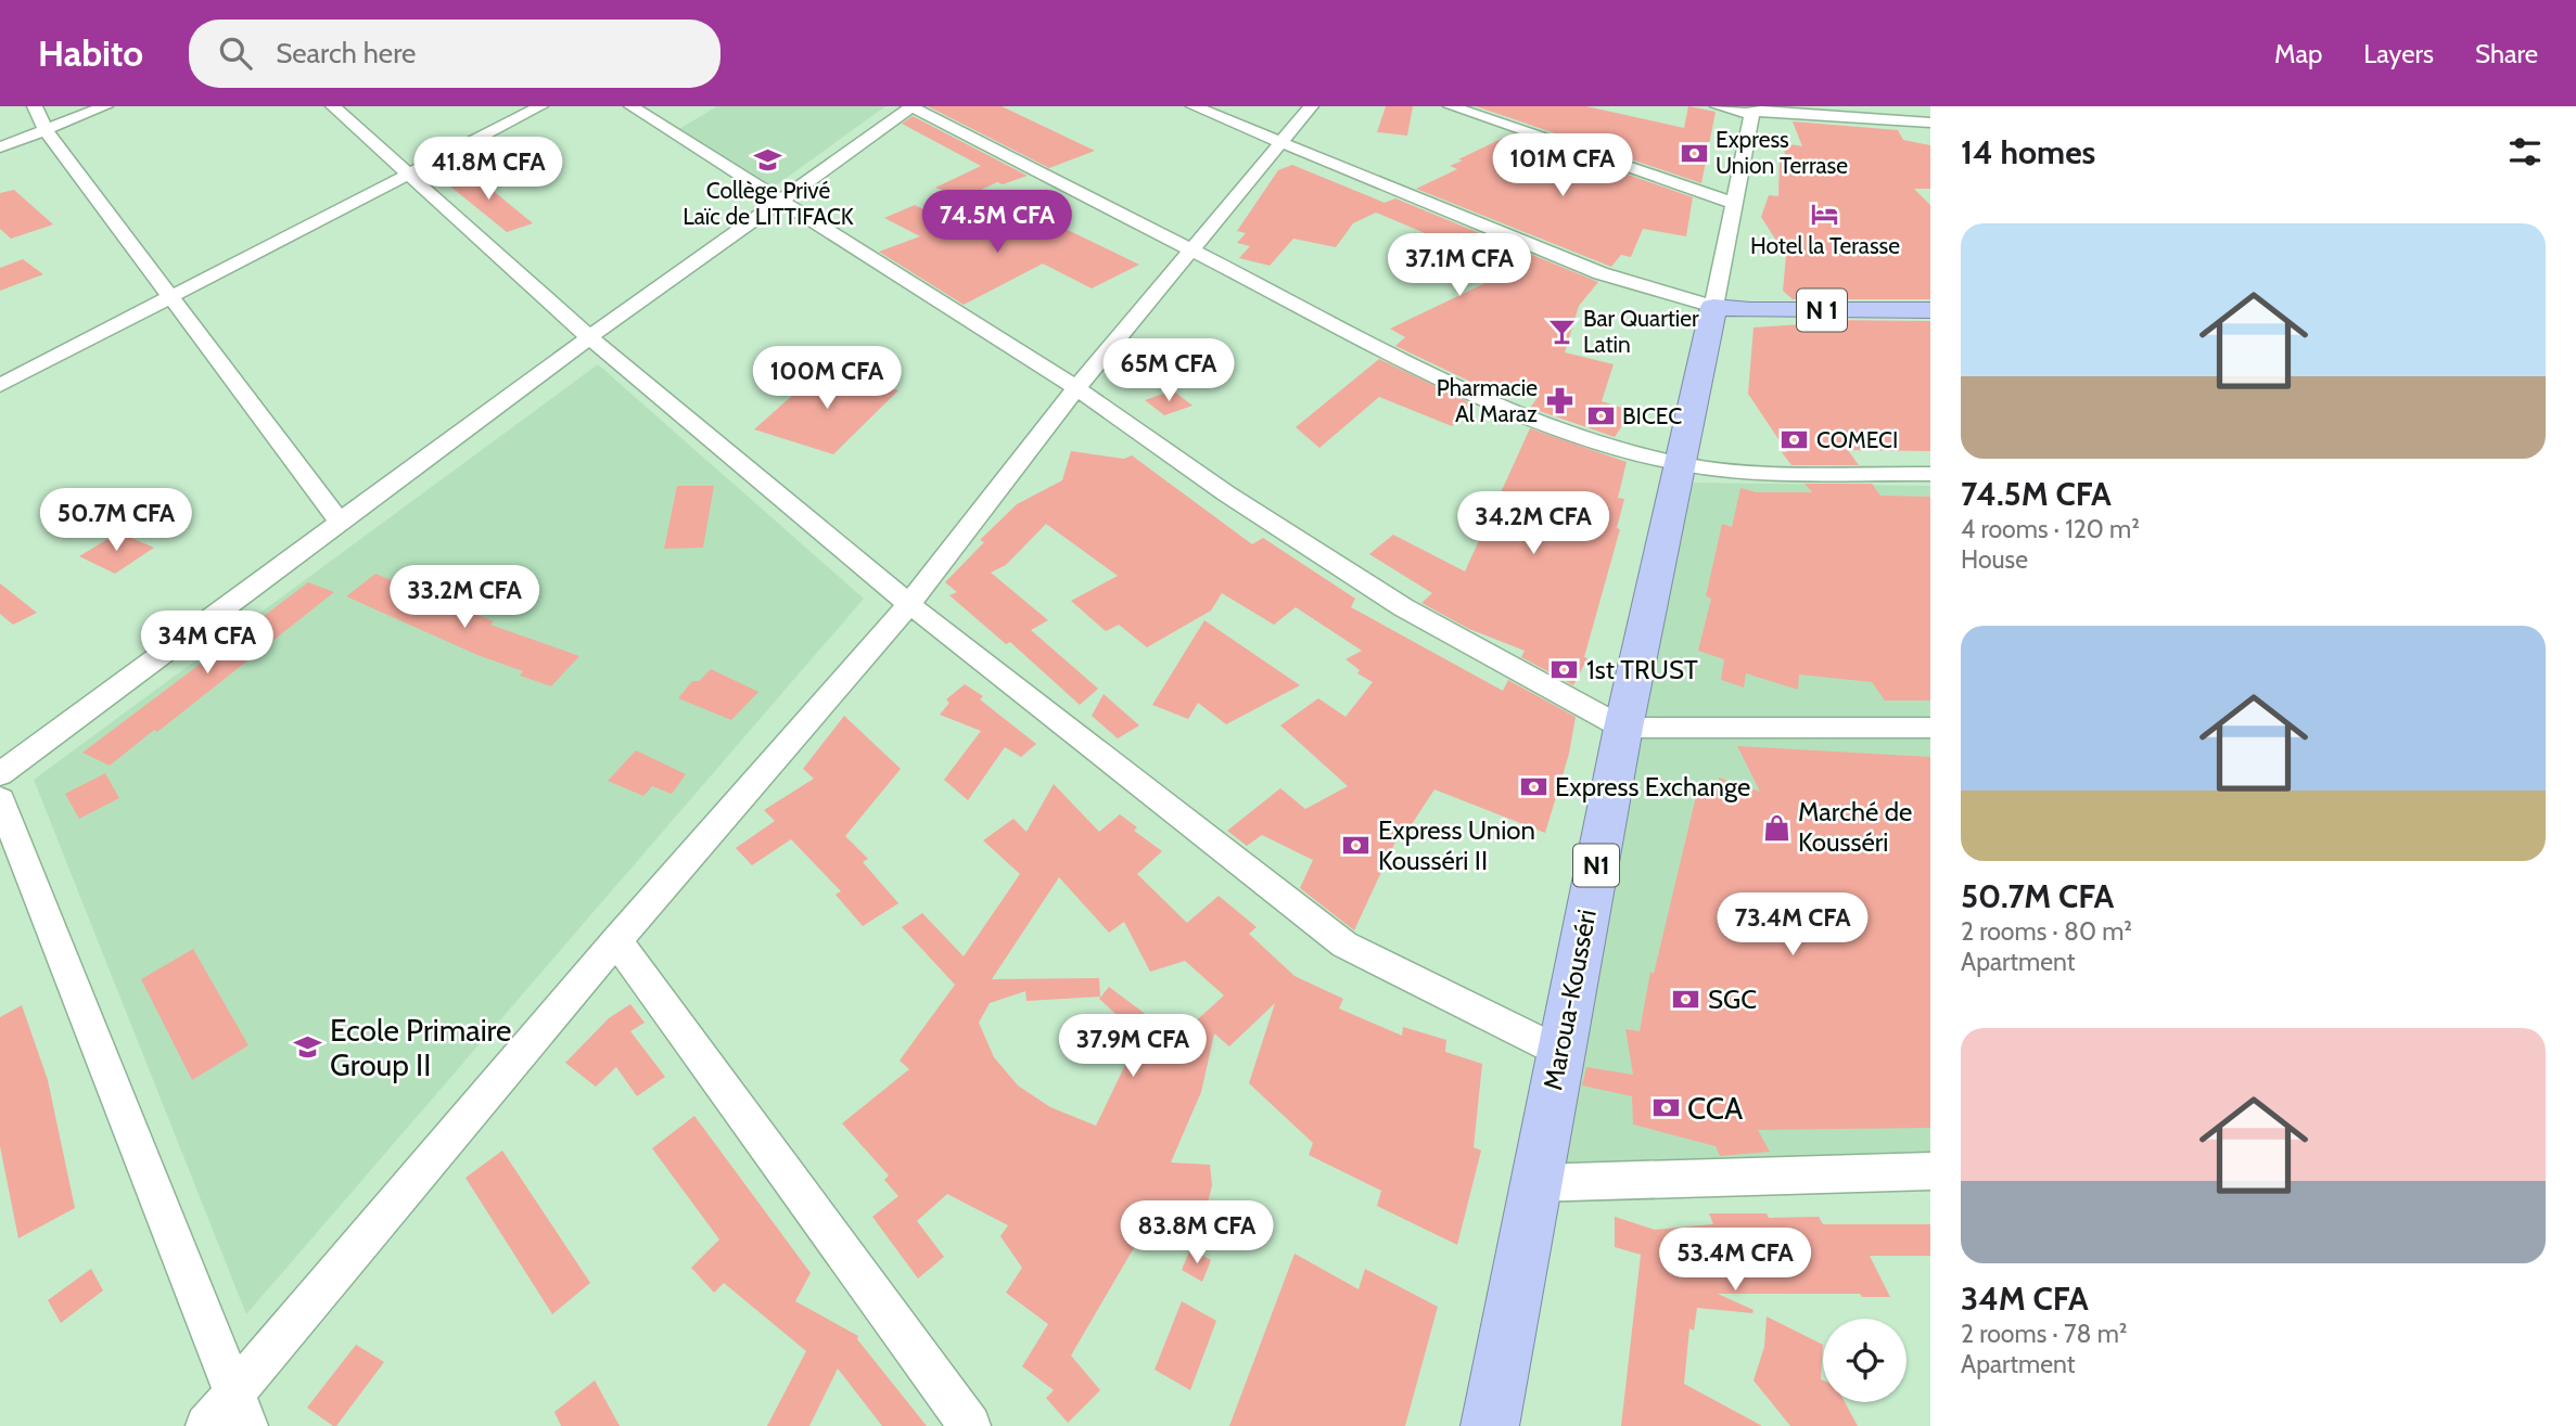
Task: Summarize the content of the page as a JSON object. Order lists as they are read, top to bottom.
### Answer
{
  "streets": {
    "highway": ["N 1", "N1", "Maroua-Kousséri"]
  },
  "crossings": [
    ["N 1", "Maroua-Kousséri"]
  ],
  "places": {
    "bank": [
      "Express Union Terrase",
      "BICEC",
      "COMECI",
      "1st TRUST",
      "Express Exchange",
      "Express Union Kousséri II",
      "SGC",
      "CCA"
    ],
    "school or university": ["Collège Privé Laïc de LITTIFACK", "Ecole Primaire Group II"],
    "hotel": ["Hotel la Terasse"],
    "bar": ["Bar Quartier Latin"],
    "pharmacy": ["Pharmacie Al Maraz"],
    "shop": ["Marché de Kousséri"]
  },
  "page": {
    "header": "Habito",
    "search": "Search here",
    "nav": ["Map", "Layers", "Share"],
    "heading": "14 homes",
    "price": [
      "101M CFA",
      "41.8M CFA",
      "74.5M CFA",
      "37.1M CFA",
      "65M CFA",
      "100M CFA",
      "50.7M CFA",
      "34.2M CFA",
      "33.2M CFA",
      "34M CFA",
      "73.4M CFA",
      "37.9M CFA",
      "83.8M CFA",
      "53.4M CFA"
    ],
    "list": [
      {
        "name": "74.5M CFA",
        "note": "4 rooms · 120 m² · House"
      },
      {
        "name": "50.7M CFA",
        "note": "2 rooms · 80 m² · Apartment"
      },
      {
        "name": "34M CFA",
        "note": "2 rooms · 78 m² · Apartment"
      }
    ]
  }
}
